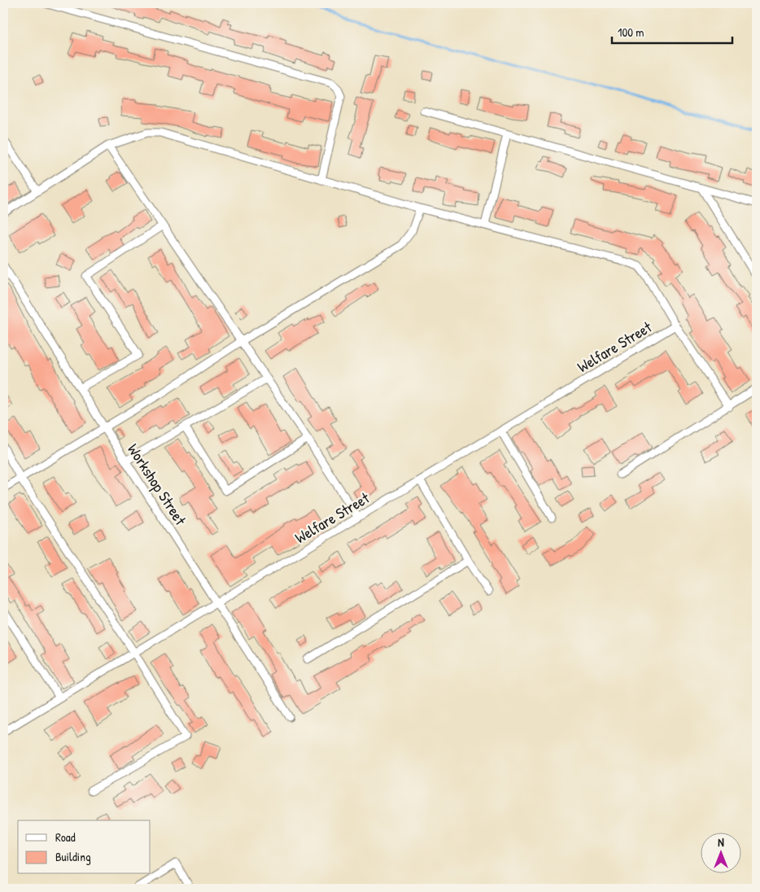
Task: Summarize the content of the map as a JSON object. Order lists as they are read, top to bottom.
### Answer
{
  "streets": {
    "street": ["Welfare Street", "Workshop Street"]
  },
  "crossings": [
    ["Welfare Street", "Workshop Street"]
  ],
  "legend": ["Road", "Building"],
  "scale_bar": "100 m",
  "north": "top"
}
